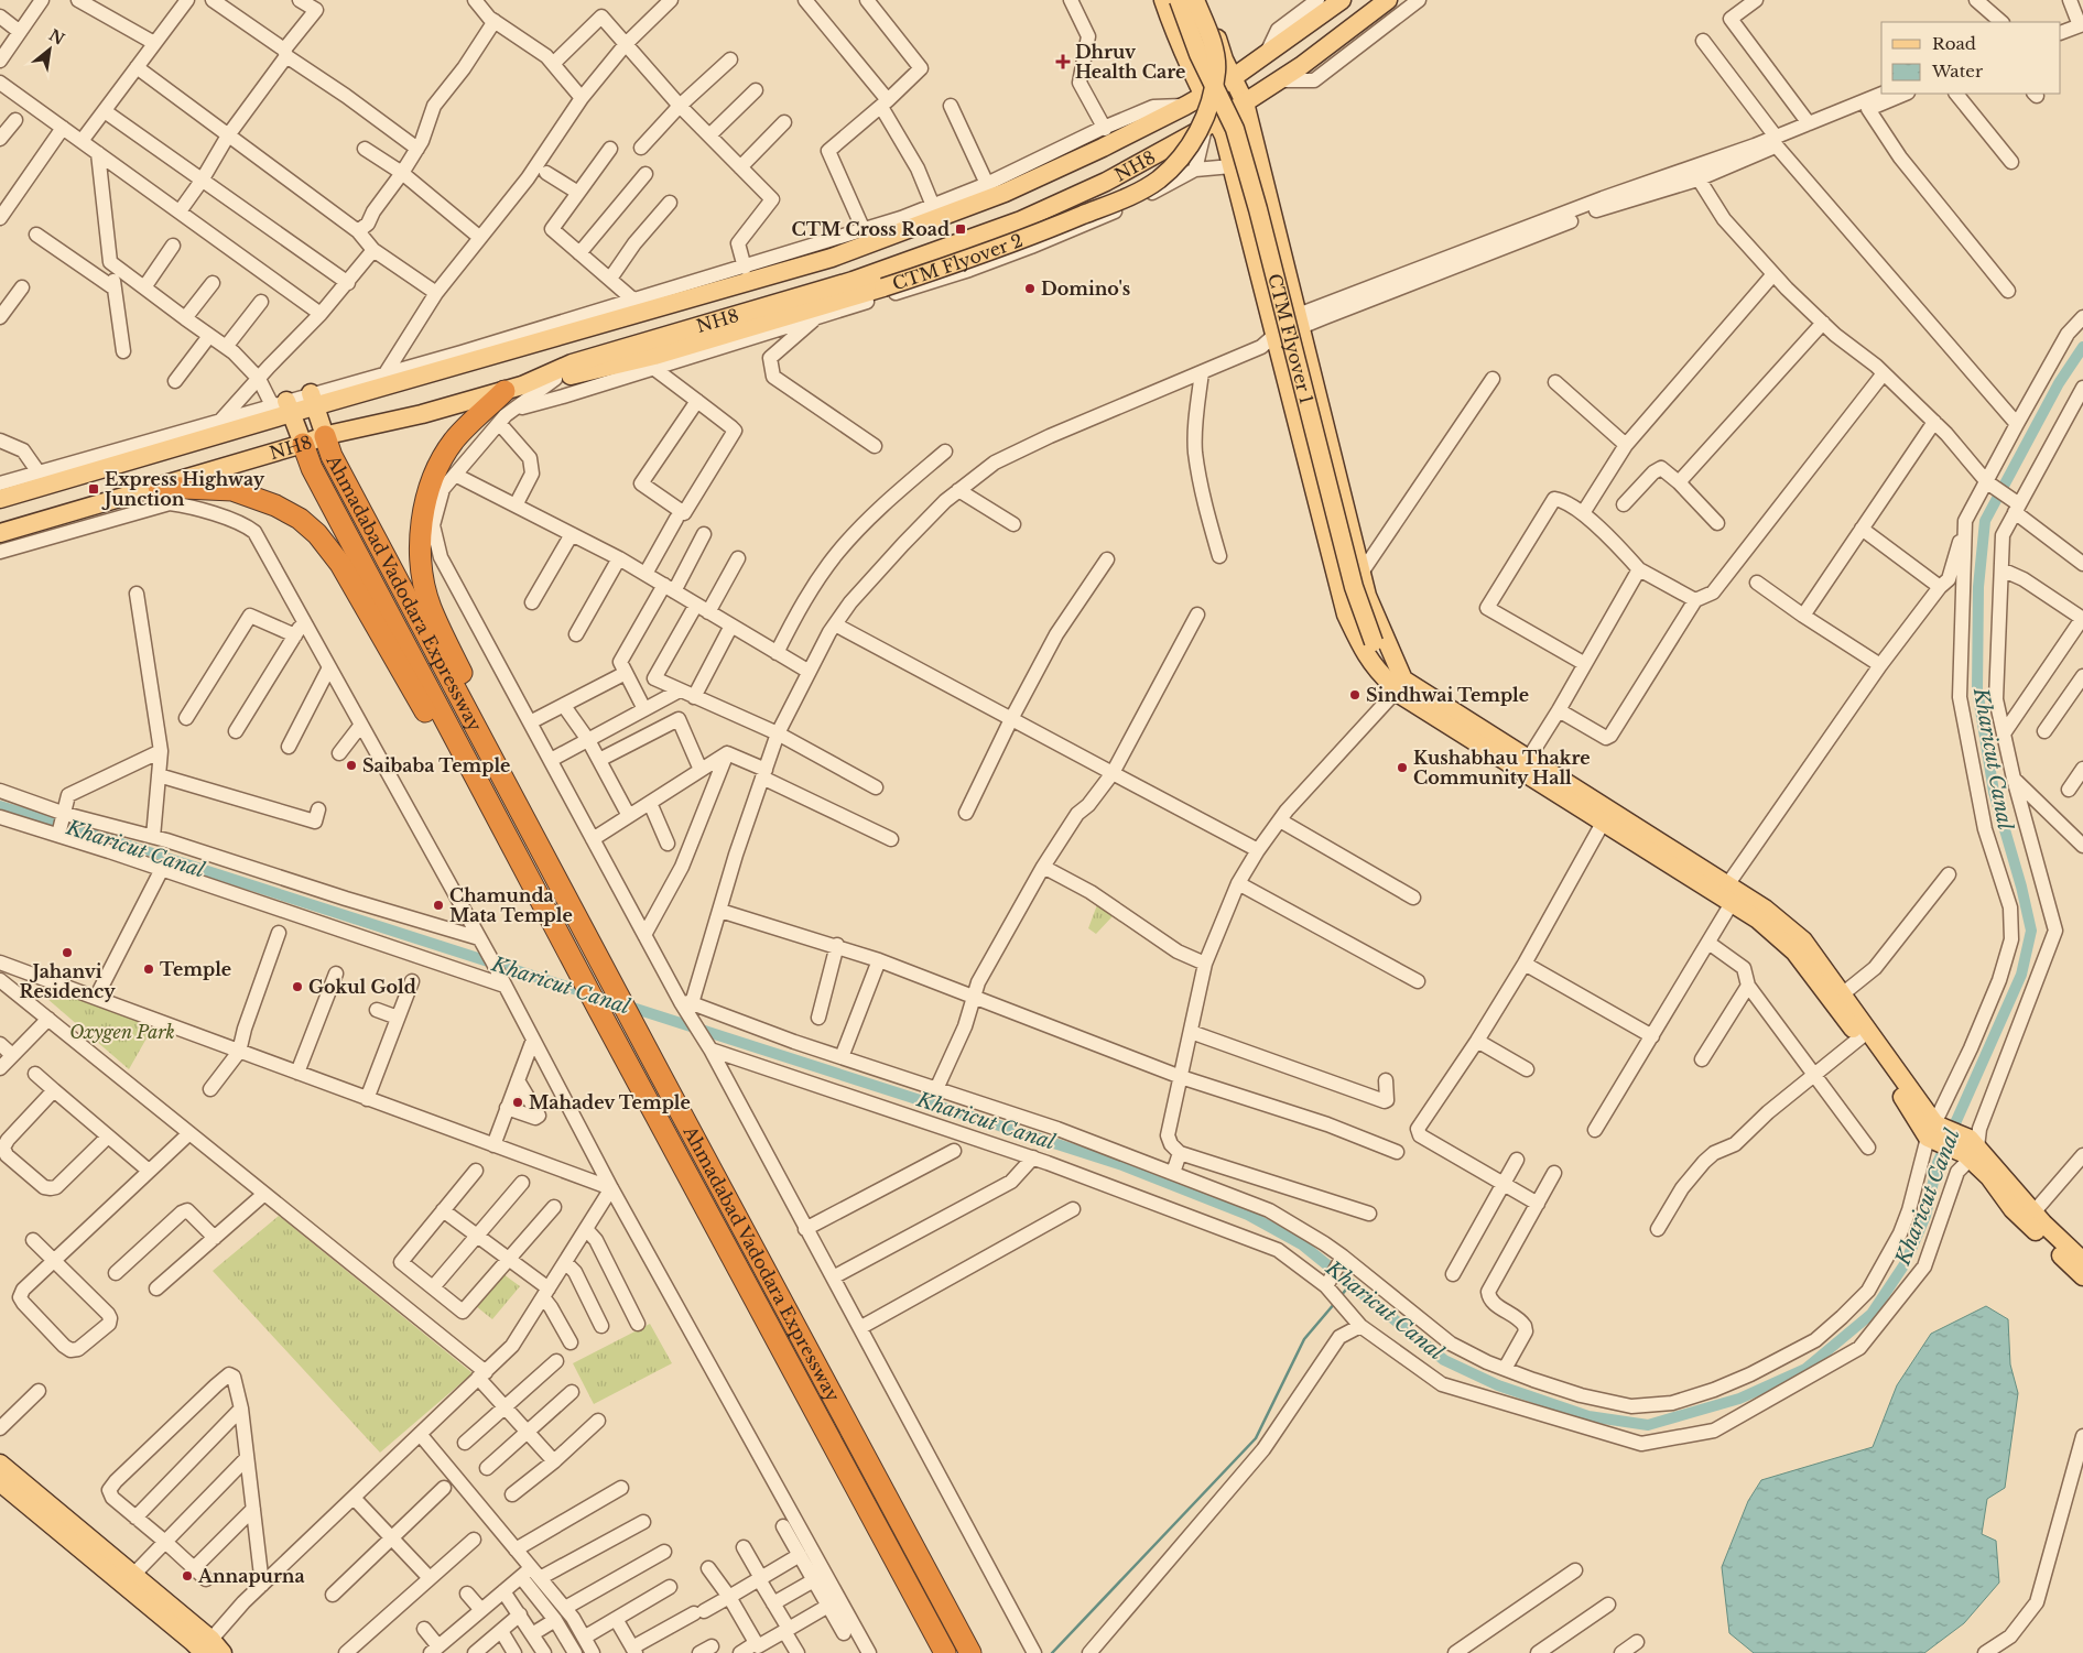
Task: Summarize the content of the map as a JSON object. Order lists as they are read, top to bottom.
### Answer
{
  "streets": {
    "highway": ["Ahmadabad Vadodara Expressway"],
    "main road": ["NH8", "CTM Flyover 2", "CTM Flyover 1"]
  },
  "crossings": [
    ["NH8", "CTM Flyover 2"],
    ["NH8", "Ahmadabad Vadodara Expressway"]
  ],
  "water": ["Kharicut Canal"],
  "parks": ["Oxygen Park"],
  "places": {
    "health": ["Dhruv Health Care"],
    "transit": ["CTM Cross Road", "Express Highway Junction"],
    "other": [
      "Domino's",
      "Sindhwai Temple",
      "Saibaba Temple",
      "Kushabhau Thakre Community Hall",
      "Chamunda Mata Temple",
      "Jahanvi Residency",
      "Temple",
      "Gokul Gold",
      "Mahadev Temple",
      "Annapurna"
    ]
  },
  "legend": ["Road", "Water"],
  "north": "top right"
}
